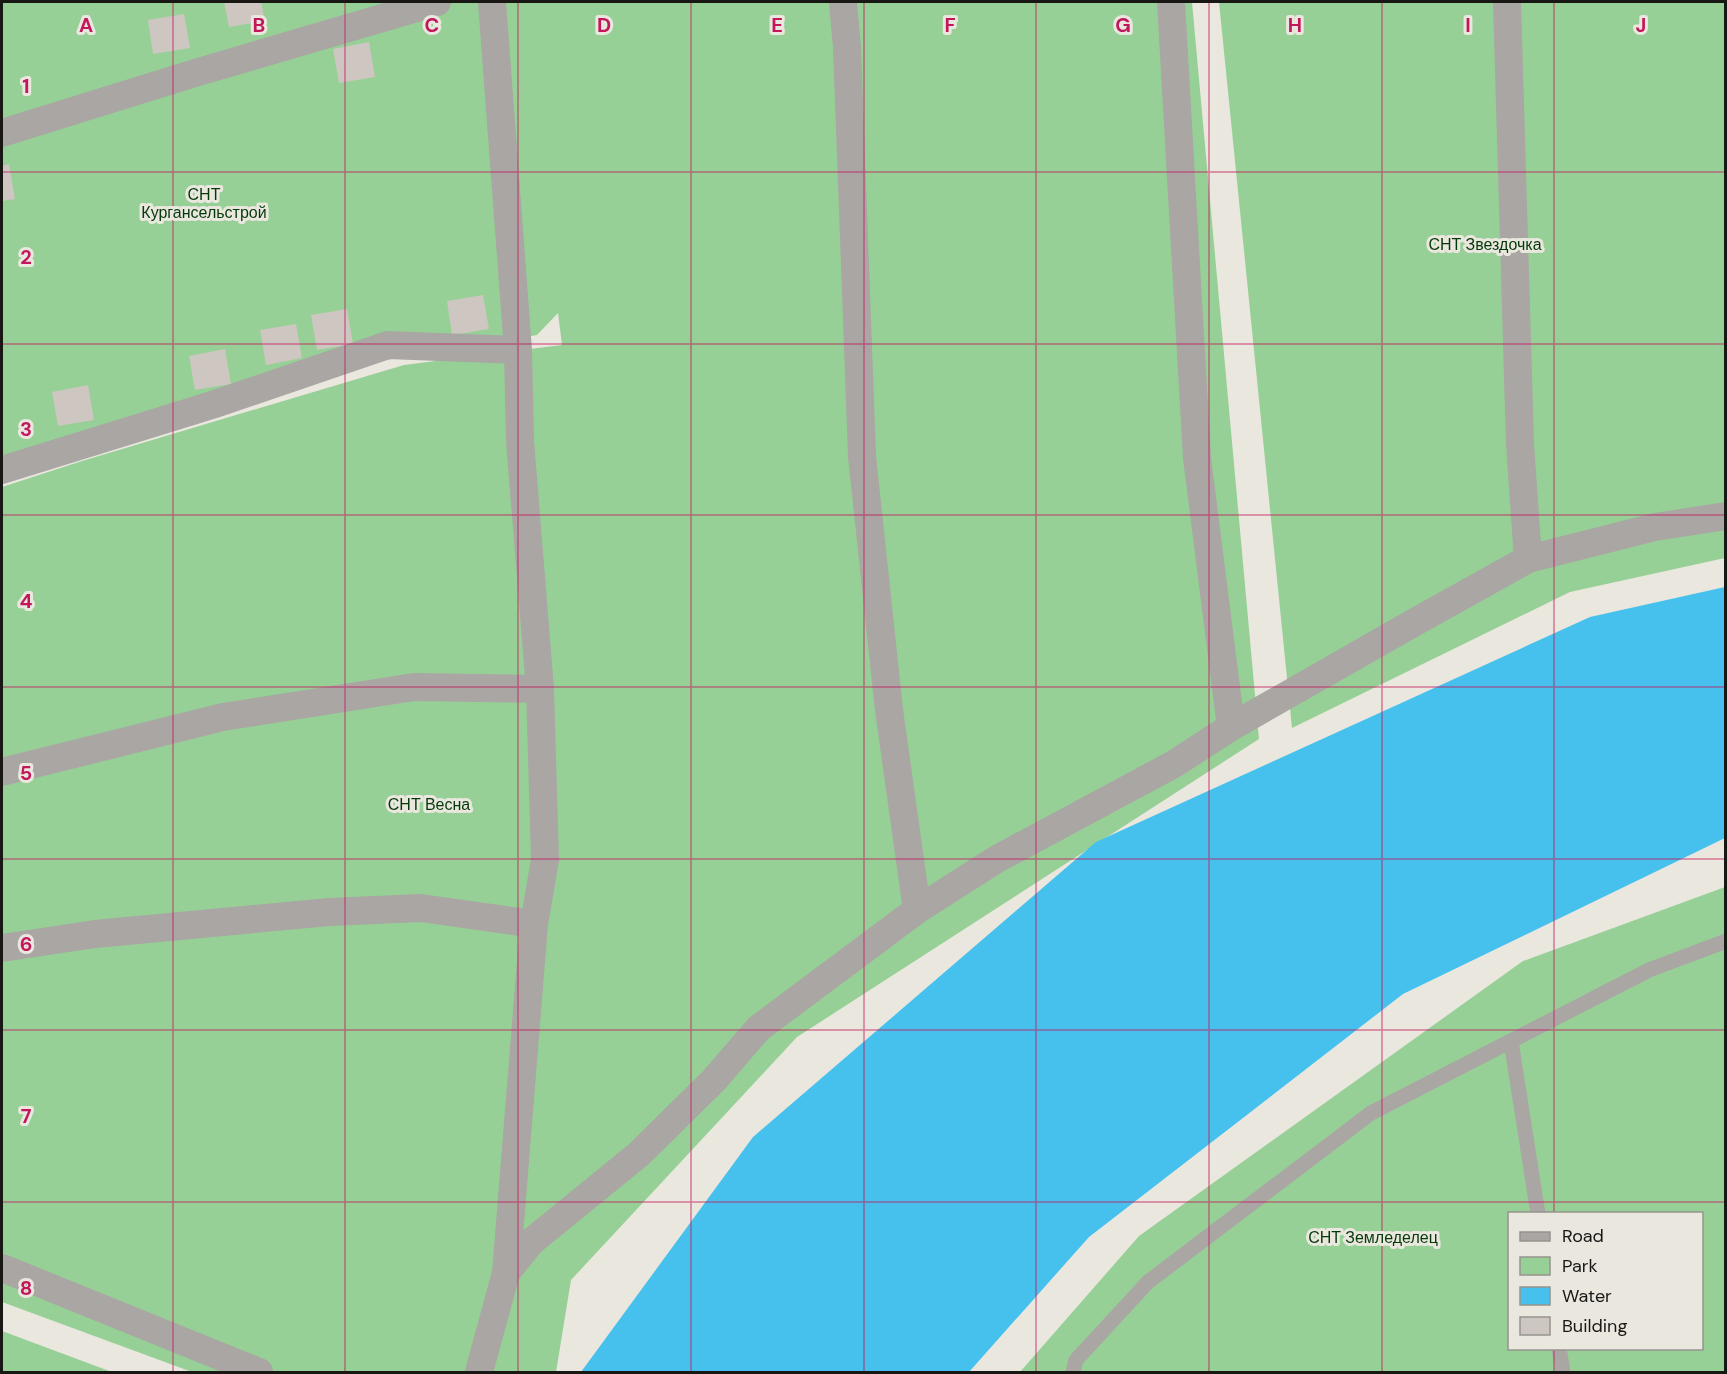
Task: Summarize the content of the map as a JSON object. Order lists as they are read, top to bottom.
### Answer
{
  "parks": [
    "СНТ Кургансельстрой",
    "СНТ Звездочка",
    "СНТ Весна",
    "СНТ Земледелец"
  ],
  "legend": [
    "Road",
    "Park",
    "Water",
    "Building"
  ],
  "grid": {
    "columns": [
      "A",
      "B",
      "C",
      "D",
      "E",
      "F",
      "G",
      "H",
      "I",
      "J"
    ],
    "rows": [
      "1",
      "2",
      "3",
      "4",
      "5",
      "6",
      "7",
      "8"
    ]
  }
}
